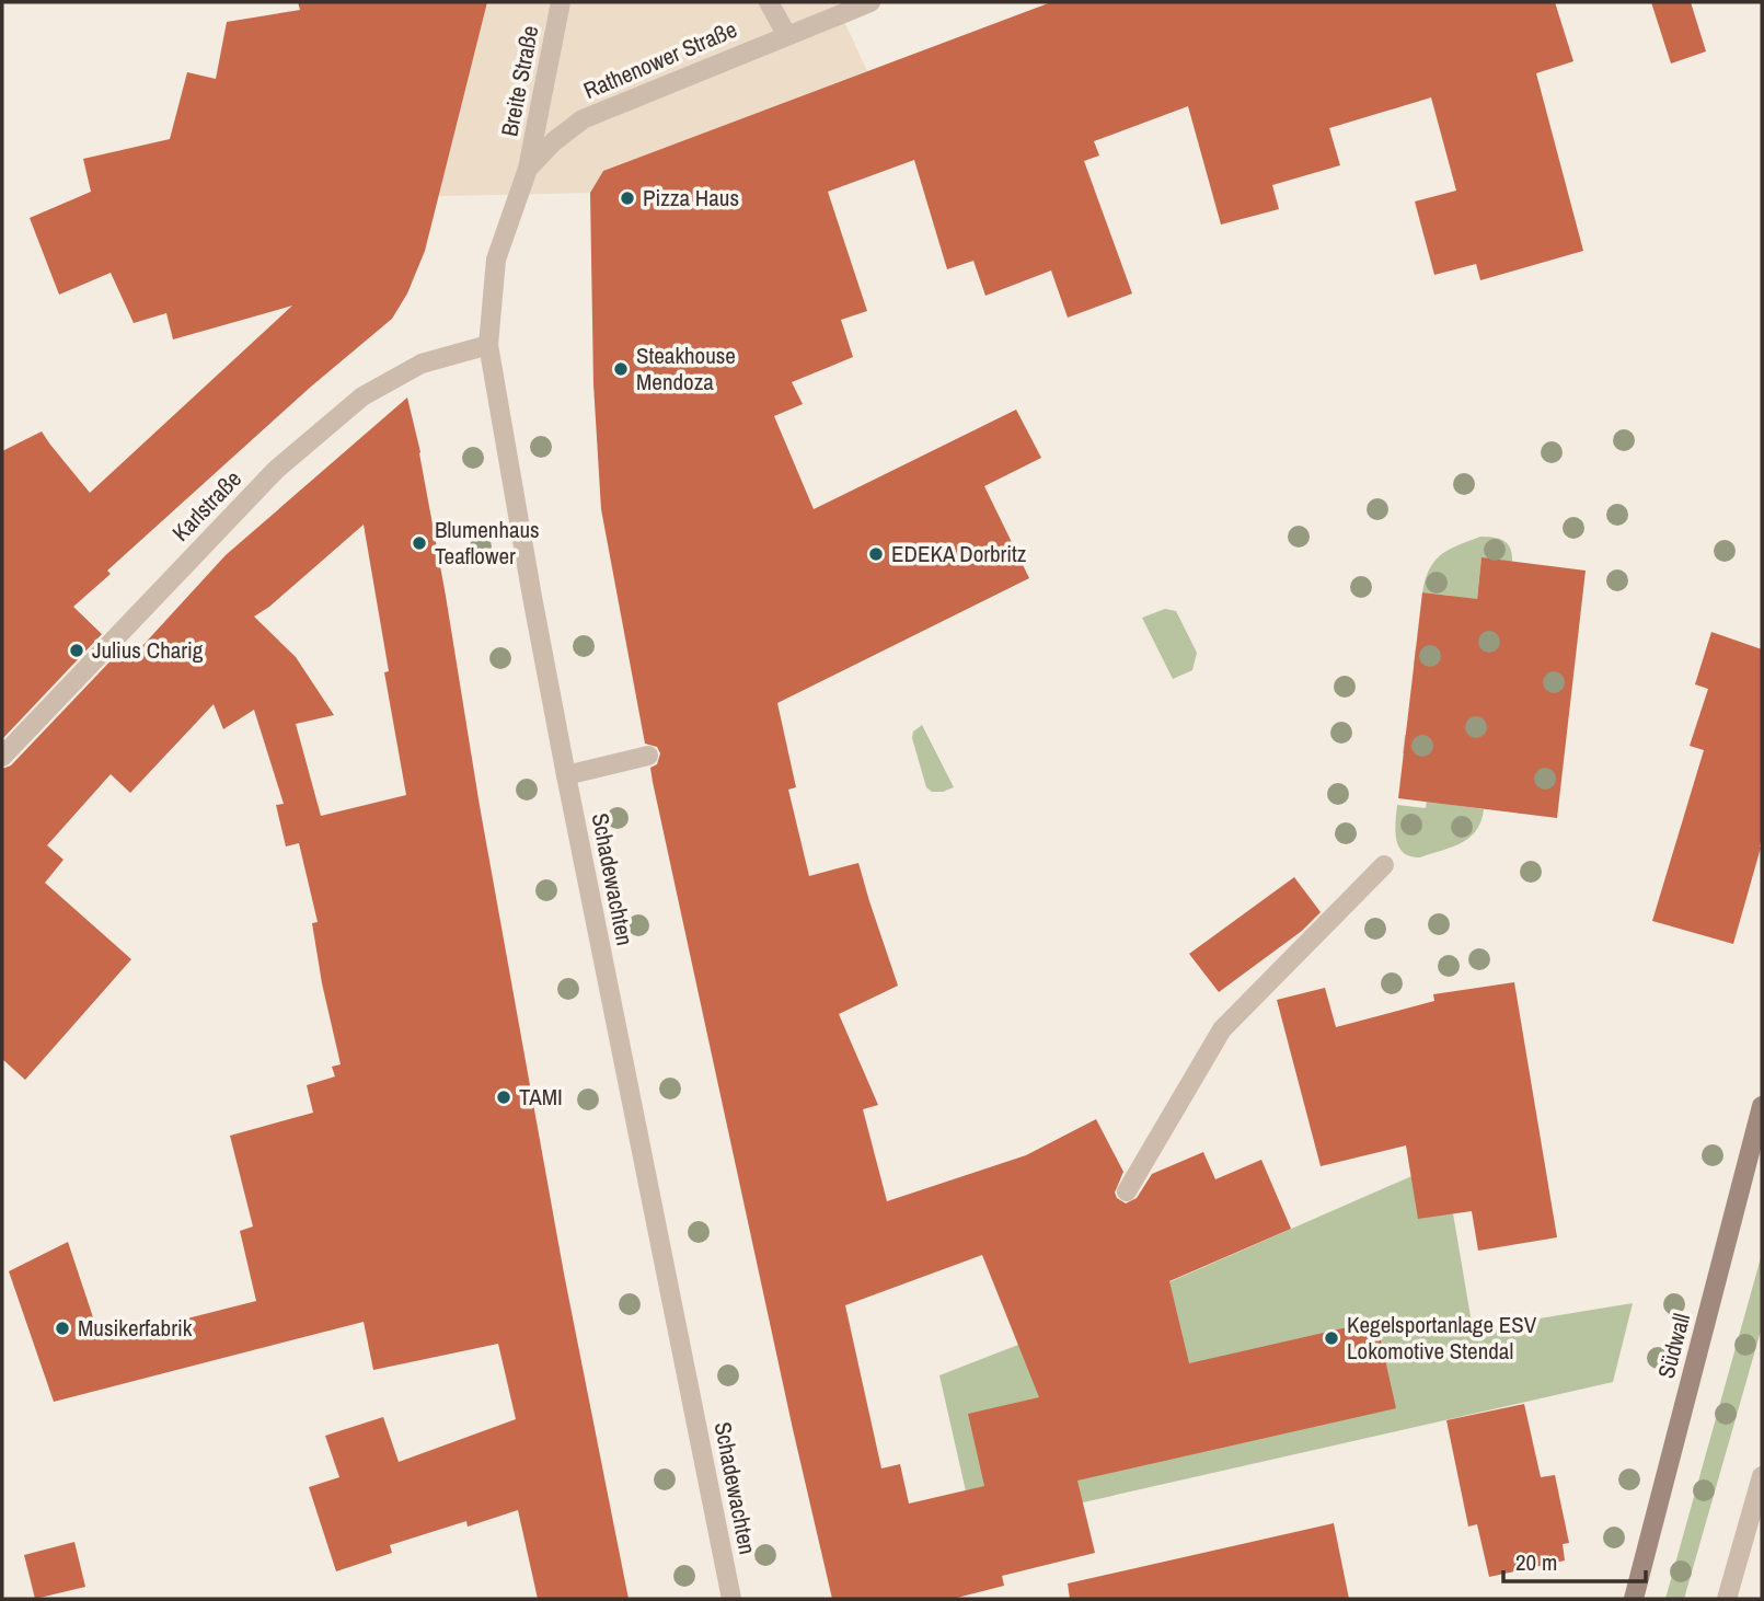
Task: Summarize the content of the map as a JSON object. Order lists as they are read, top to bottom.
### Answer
{
  "streets": {
    "main road": ["Südwall"],
    "street": [
      "Rathenower Straße",
      "Breite Straße",
      "Karlstraße",
      "Schadewachten"
    ]
  },
  "crossings": [
    ["Rathenower Straße", "Breite Straße"],
    ["Rathenower Straße", "Schadewachten"],
    ["Breite Straße", "Schadewachten"],
    ["Karlstraße", "Schadewachten"]
  ],
  "places": [
    "Pizza Haus",
    "Steakhouse Mendoza",
    "Blumenhaus Teaflower",
    "EDEKA Dorbritz",
    "Julius Charig",
    "TAMI",
    "Musikerfabrik",
    "Kegelsportanlage ESV Lokomotive Stendal"
  ],
  "scale_bar": "20 m"
}
